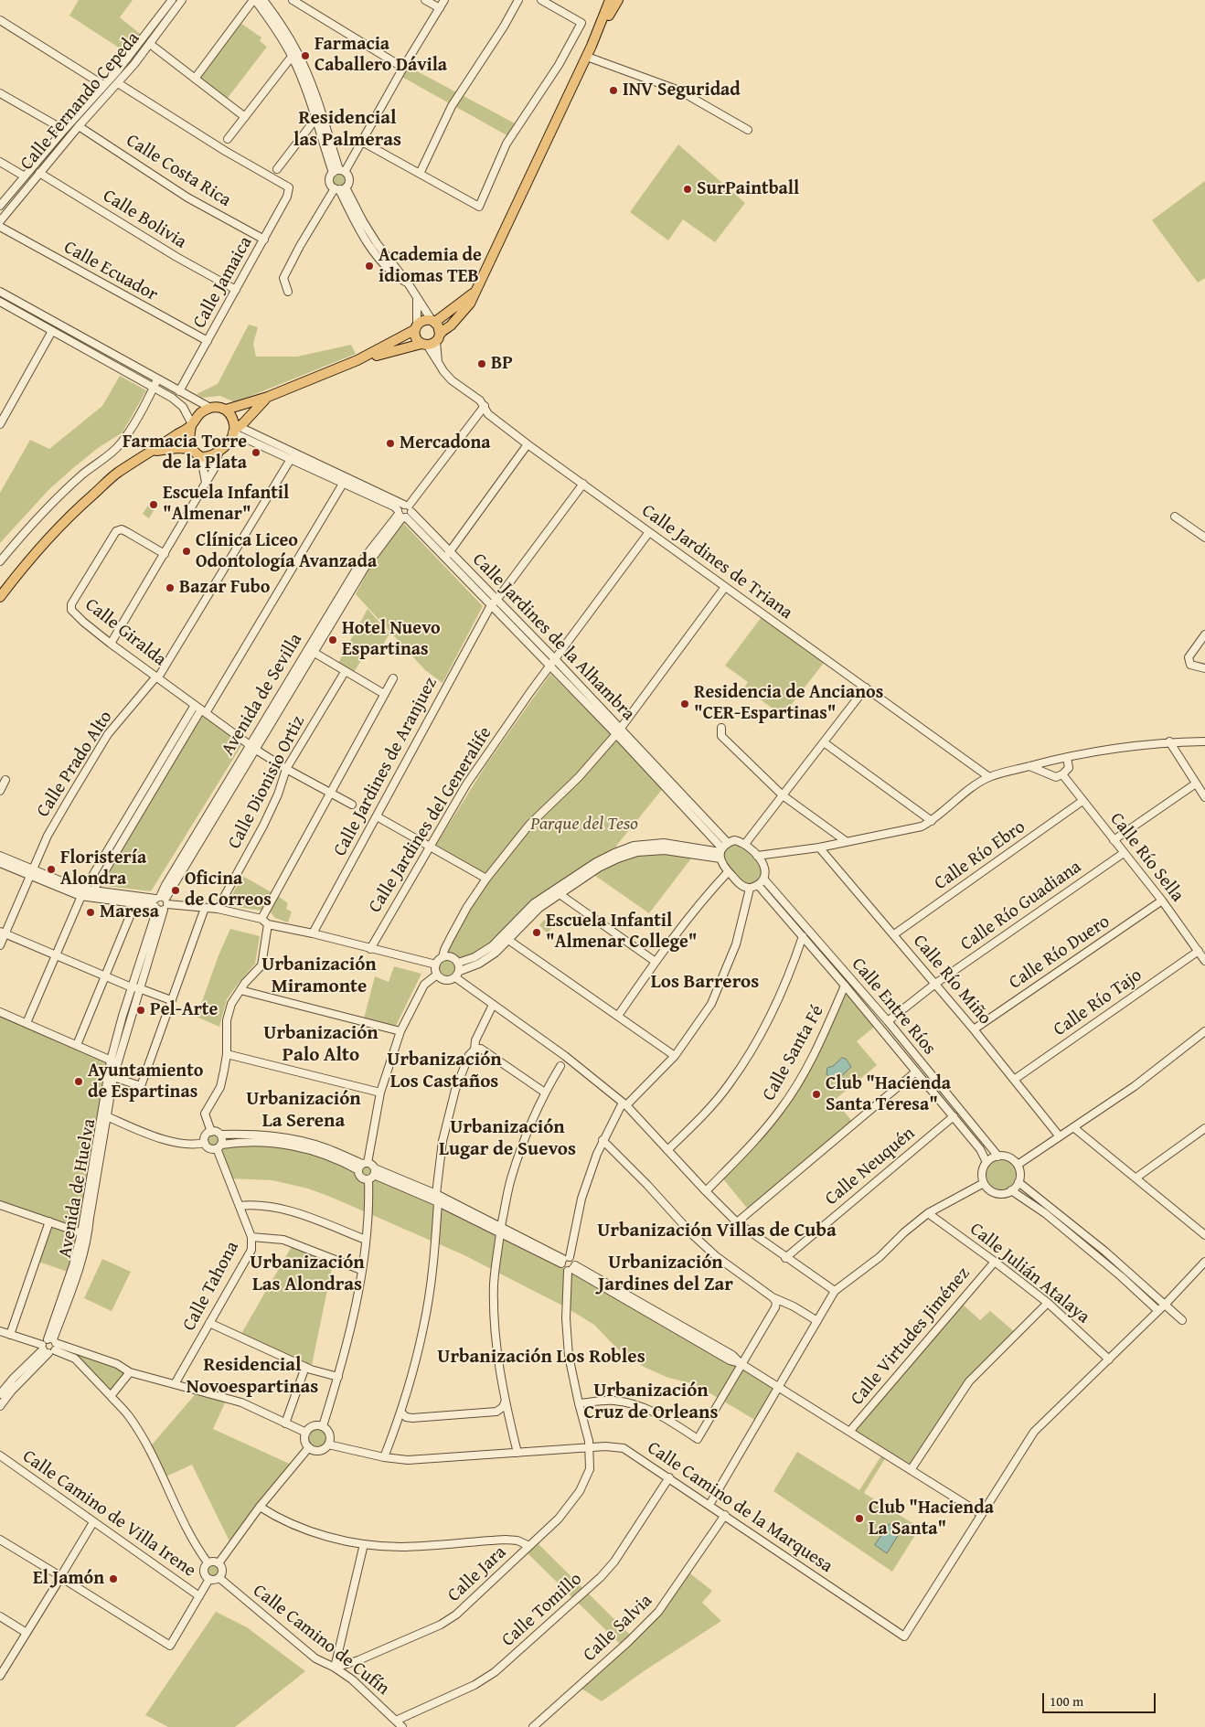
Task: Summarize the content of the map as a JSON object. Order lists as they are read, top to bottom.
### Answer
{
  "streets": {
    "street": [
      "Calle Fernando Cepeda",
      "Calle Costa Rica",
      "Calle Bolivia",
      "Calle Ecuador",
      "Calle Jamaica",
      "Calle Jardines de Triana",
      "Calle Giralda",
      "Calle Jardines de la Alhambra",
      "Avenida de Sevilla",
      "Calle Prado Alto",
      "Calle Jardines de Aranjuez",
      "Calle Dionisio Ortiz",
      "Calle Jardines del Generalife",
      "Calle Río Ebro",
      "Calle Río Sella",
      "Calle Río Guadiana",
      "Calle Río Duero",
      "Calle Río Miño",
      "Calle Río Tajo",
      "Calle Entre Ríos",
      "Calle Santa Fé",
      "Calle Neuquén",
      "Avenida de Huelva",
      "Calle Julián Atalaya",
      "Calle Tahona",
      "Calle Virtudes Jiménez",
      "Calle Camino de la Marquesa",
      "Calle Camino de Villa Irene",
      "Calle Jara",
      "Calle Tomillo",
      "Calle Salvia",
      "Calle Camino de Cufín"
    ]
  },
  "crossings": [
    ["Calle Fernando Cepeda", "Calle Costa Rica"],
    ["Calle Fernando Cepeda", "Calle Bolivia"],
    ["Calle Fernando Cepeda", "Calle Jamaica"],
    ["Calle Costa Rica", "Calle Jamaica"],
    ["Calle Bolivia", "Calle Jamaica"],
    ["Calle Ecuador", "Calle Jamaica"],
    ["Calle Jardines de Triana", "Calle Jardines de Aranjuez"],
    ["Calle Jardines de Triana", "Calle Jardines del Generalife"],
    ["Calle Giralda", "Avenida de Sevilla"],
    ["Calle Giralda", "Calle Prado Alto"],
    ["Calle Giralda", "Calle Dionisio Ortiz"],
    ["Calle Jardines de la Alhambra", "Avenida de Sevilla"],
    ["Calle Jardines de la Alhambra", "Calle Prado Alto"],
    ["Calle Jardines de la Alhambra", "Calle Jardines de Aranjuez"],
    ["Calle Jardines de la Alhambra", "Calle Jardines del Generalife"],
    ["Calle Jardines de la Alhambra", "Calle Entre Ríos"],
    ["Avenida de Sevilla", "Avenida de Huelva"],
    ["Calle Río Ebro", "Calle Río Sella"],
    ["Calle Río Ebro", "Calle Río Miño"],
    ["Calle Río Sella", "Calle Río Guadiana"],
    ["Calle Río Sella", "Calle Río Duero"],
    ["Calle Río Sella", "Calle Río Tajo"],
    ["Calle Río Guadiana", "Calle Río Miño"],
    ["Calle Río Guadiana", "Calle Entre Ríos"],
    ["Calle Río Duero", "Calle Río Miño"],
    ["Calle Río Miño", "Calle Río Tajo"],
    ["Calle Entre Ríos", "Calle Santa Fé"],
    ["Calle Entre Ríos", "Calle Neuquén"],
    ["Calle Julián Atalaya", "Calle Virtudes Jiménez"],
    ["Calle Camino de la Marquesa", "Calle Jara"],
    ["Calle Camino de la Marquesa", "Calle Tomillo"],
    ["Calle Camino de la Marquesa", "Calle Salvia"],
    ["Calle Jara", "Calle Camino de Cufín"],
    ["Calle Tomillo", "Calle Camino de Cufín"]
  ],
  "districts": [
    "Residencial las Palmeras",
    "Urbanización Miramonte",
    "Los Barreros",
    "Urbanización Palo Alto",
    "Urbanización Los Castaños",
    "Urbanización La Serena",
    "Urbanización Lugar de Suevos",
    "Urbanización Villas de Cuba",
    "Urbanización Las Alondras",
    "Urbanización Jardines del Zar",
    "Urbanización Los Robles",
    "Residencial Novoespartinas",
    "Urbanización Cruz de Orleans"
  ],
  "parks": ["Parque del Teso"],
  "places": [
    "Farmacia Caballero Dávila",
    "INV Seguridad",
    "SurPaintball",
    "Academia de idiomas TEB",
    "BP",
    "Mercadona",
    "Farmacia Torre de la Plata",
    "Escuela Infantil \"Almenar\"",
    "Clínica Liceo Odontología Avanzada",
    "Bazar Fubo",
    "Hotel Nuevo Espartinas",
    "Residencia de Ancianos \"CER-Espartinas\"",
    "Floristería Alondra",
    "Oficina de Correos",
    "Maresa",
    "Escuela Infantil \"Almenar College\"",
    "Pel-Arte",
    "Ayuntamiento de Espartinas",
    "Club \"Hacienda Santa Teresa\"",
    "Club \"Hacienda La Santa\"",
    "El Jamón"
  ],
  "scale_bar": "100 m"
}
